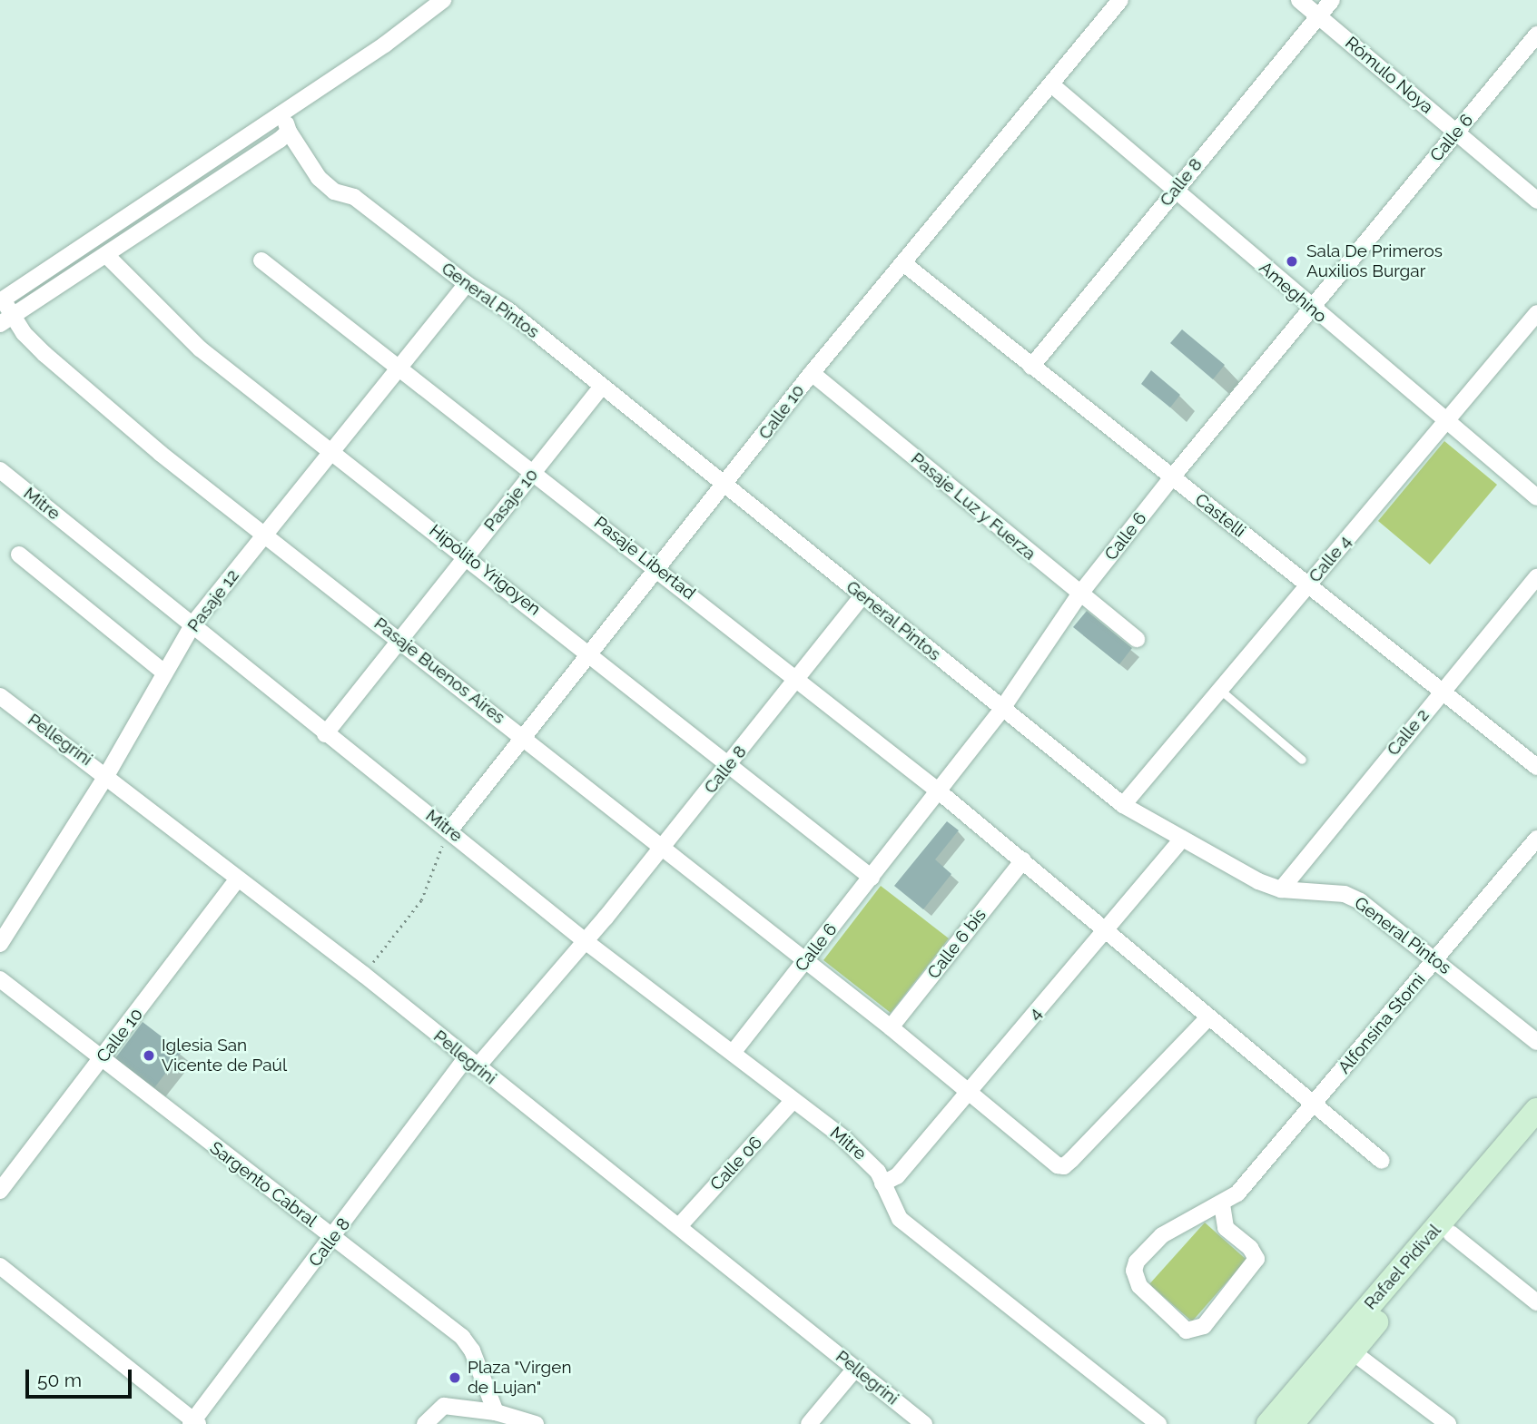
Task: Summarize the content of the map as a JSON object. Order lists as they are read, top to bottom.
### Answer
{
  "streets": {
    "street": [
      "Rómulo Noya",
      "Calle 6",
      "Calle 8",
      "Ameghino",
      "General Pintos",
      "Calle 10",
      "Pasaje 10",
      "Mitre",
      "Pasaje Luz y Fuerza",
      "Castelli",
      "Pasaje Libertad",
      "Calle 4",
      "Hipólito Yrigoyen",
      "Pasaje 12",
      "Pasaje Buenos Aires",
      "Calle 2",
      "Pellegrini",
      "Calle 6 bis",
      "4",
      "Alfonsina Storni",
      "Calle 06",
      "Sargento Cabral",
      "Rafael Pidival"
    ]
  },
  "crossings": [
    ["Rómulo Noya", "Calle 6"],
    ["Rómulo Noya", "Calle 8"],
    ["Calle 6", "Ameghino"],
    ["Calle 6", "General Pintos"],
    ["Calle 6", "Mitre"],
    ["Calle 6", "Pasaje Luz y Fuerza"],
    ["Calle 6", "Castelli"],
    ["Calle 6", "Pasaje Libertad"],
    ["Calle 6", "Hipólito Yrigoyen"],
    ["Calle 6", "Pasaje Buenos Aires"],
    ["Calle 8", "Ameghino"],
    ["Calle 8", "General Pintos"],
    ["Calle 8", "Mitre"],
    ["Calle 8", "Castelli"],
    ["Calle 8", "Pasaje Libertad"],
    ["Calle 8", "Hipólito Yrigoyen"],
    ["Calle 8", "Pasaje Buenos Aires"],
    ["Calle 8", "Pellegrini"],
    ["Calle 8", "Sargento Cabral"],
    ["Ameghino", "Calle 10"],
    ["Ameghino", "Calle 4"],
    ["General Pintos", "Calle 10"],
    ["General Pintos", "Pasaje 10"],
    ["General Pintos", "Calle 4"],
    ["General Pintos", "Pasaje 12"],
    ["General Pintos", "Calle 2"],
    ["General Pintos", "4"],
    ["General Pintos", "Alfonsina Storni"],
    ["Calle 10", "Mitre"],
    ["Calle 10", "Pasaje Luz y Fuerza"],
    ["Calle 10", "Castelli"],
    ["Calle 10", "Pasaje Libertad"],
    ["Calle 10", "Hipólito Yrigoyen"],
    ["Calle 10", "Pasaje Buenos Aires"],
    ["Calle 10", "Pellegrini"],
    ["Calle 10", "Sargento Cabral"],
    ["Pasaje 10", "Mitre"],
    ["Pasaje 10", "Pasaje Libertad"],
    ["Pasaje 10", "Hipólito Yrigoyen"],
    ["Pasaje 10", "Pasaje Buenos Aires"],
    ["Mitre", "Pasaje 12"],
    ["Mitre", "4"],
    ["Mitre", "Calle 06"],
    ["Castelli", "Calle 4"],
    ["Castelli", "Calle 2"],
    ["Pasaje Libertad", "Pasaje 12"],
    ["Pasaje Libertad", "Pasaje Buenos Aires"],
    ["Pasaje Libertad", "Calle 6 bis"],
    ["Pasaje Libertad", "4"],
    ["Pasaje Libertad", "Alfonsina Storni"],
    ["Hipólito Yrigoyen", "Pasaje 12"],
    ["Pasaje 12", "Pasaje Buenos Aires"],
    ["Pasaje 12", "Pellegrini"],
    ["Pasaje Buenos Aires", "Calle 6 bis"],
    ["Pasaje Buenos Aires", "4"],
    ["Pellegrini", "Calle 06"]
  ],
  "places": ["Sala De Primeros Auxilios Burgar", "Iglesia San Vicente de Paúl", "Plaza \"Virgen de Lujan\""],
  "scale_bar": "50 m"
}
